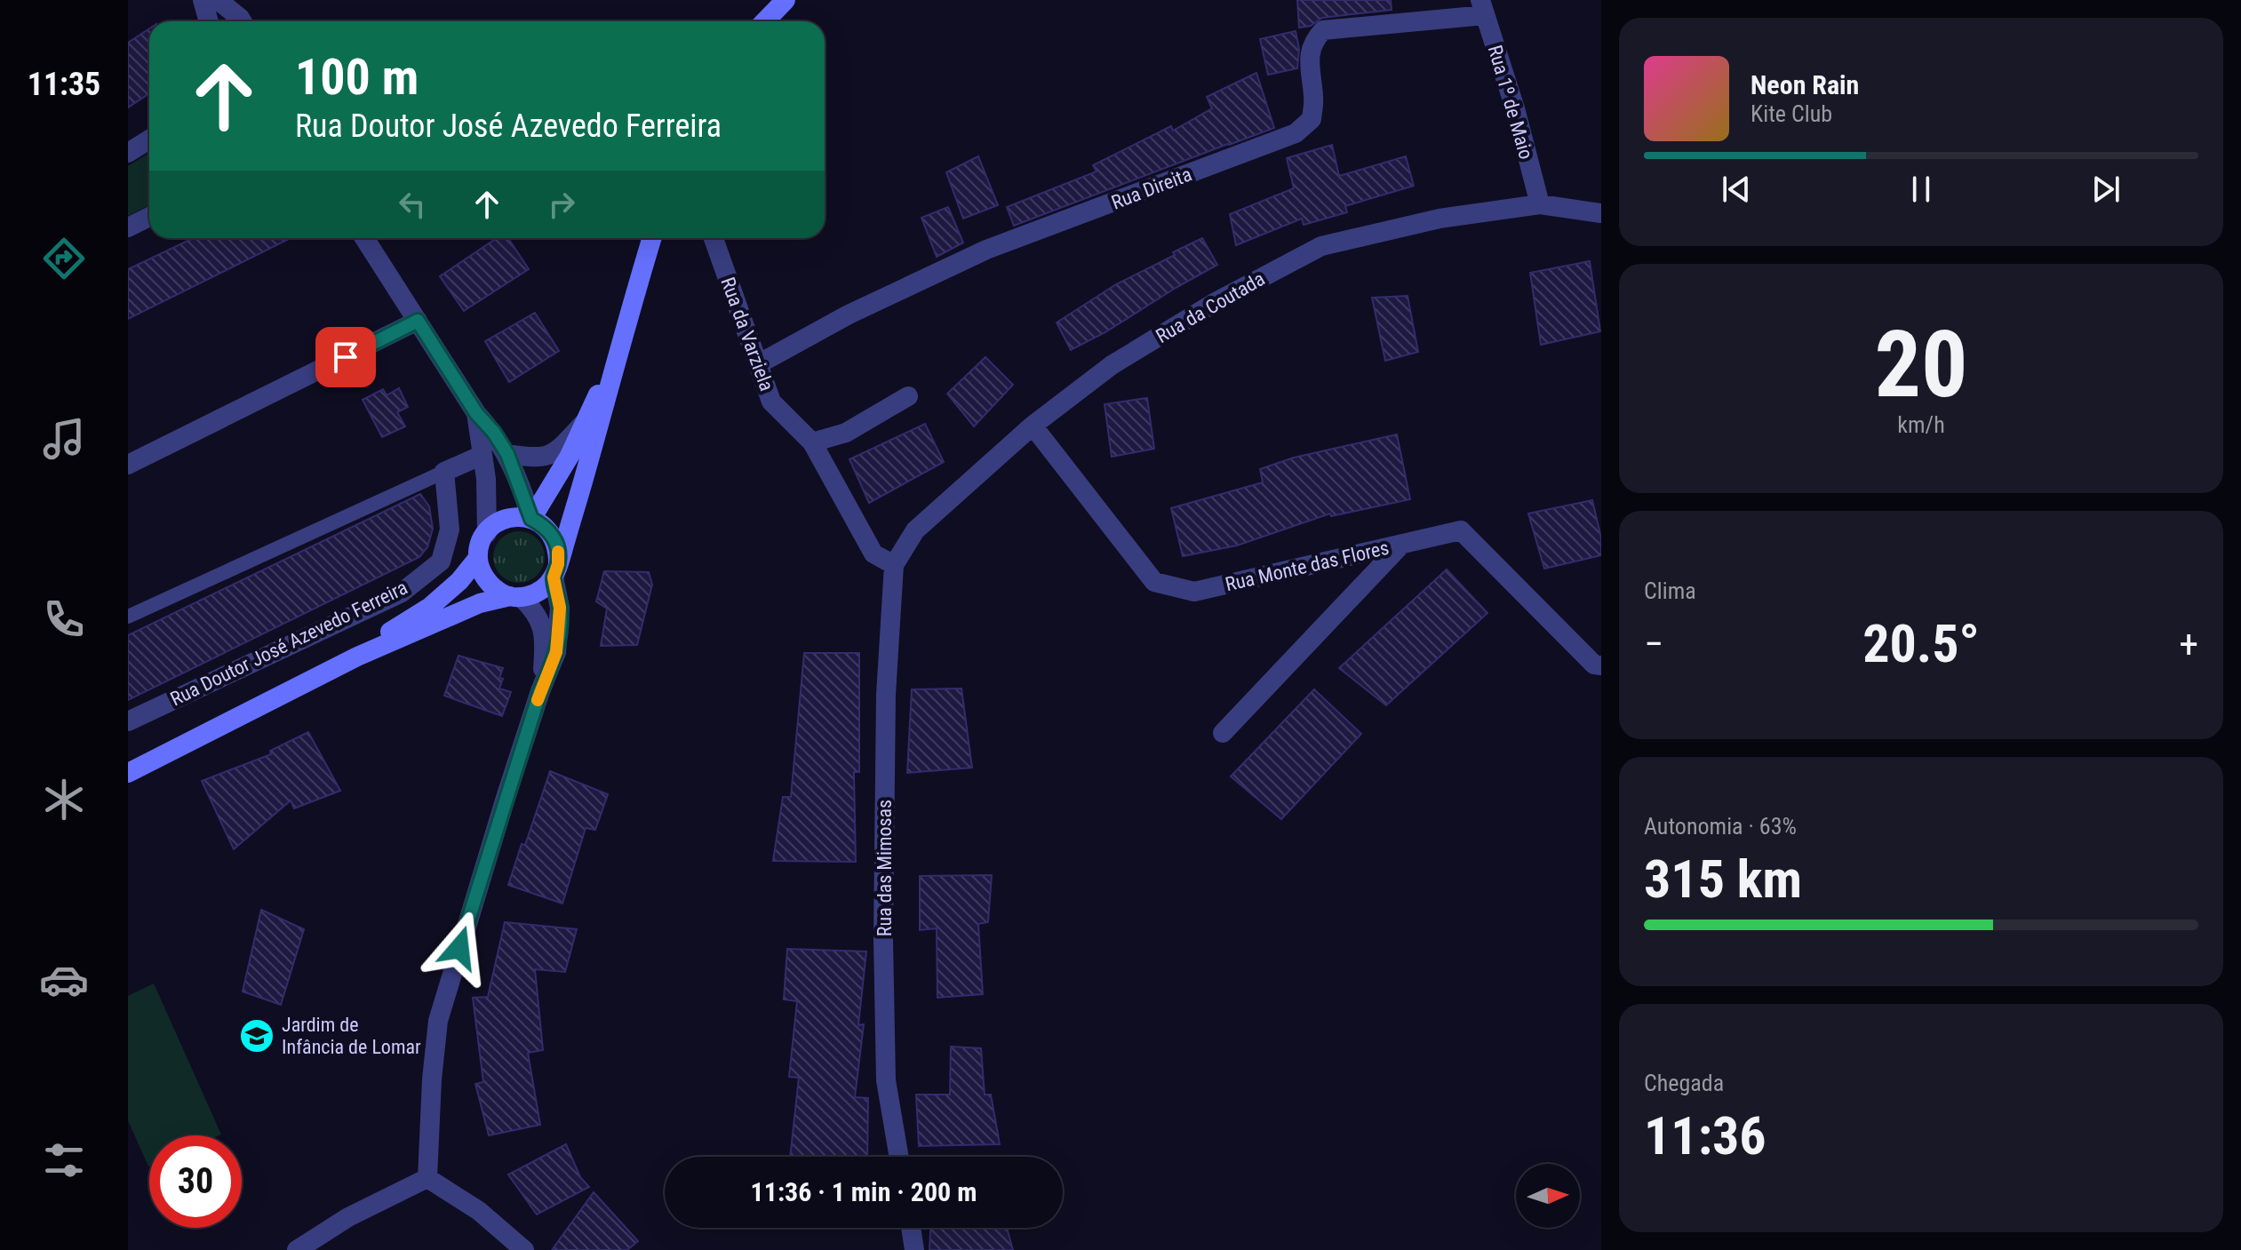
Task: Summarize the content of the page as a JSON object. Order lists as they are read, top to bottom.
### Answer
{
  "streets": {
    "main road": ["Rua Doutor José Azevedo Ferreira"],
    "street": [
      "Rua 1º de Maio",
      "Rua Direita",
      "Rua da Coutada",
      "Rua da Varziela",
      "Rua Monte das Flores",
      "Rua das Mimosas"
    ]
  },
  "crossings": [
    ["Rua 1º de Maio", "Rua Direita"],
    ["Rua 1º de Maio", "Rua da Coutada"],
    ["Rua Direita", "Rua da Varziela"],
    ["Rua da Coutada", "Rua da Varziela"],
    ["Rua da Coutada", "Rua Monte das Flores"],
    ["Rua da Coutada", "Rua das Mimosas"],
    ["Rua da Varziela", "Rua das Mimosas"]
  ],
  "places": {
    "school or university": ["Jardim de Infância de Lomar"]
  },
  "north": "right",
  "page": {
    "tabs": "11:35",
    "turn": ["100 m", "Rua Doutor José Azevedo Ferreira"],
    "song": ["Neon Rain", "Kite Club"],
    "tile": [
      ["20", "km/h"],
      "Clima",
      ["Autonomia · 63%", "315 km"],
      ["Chegada", "11:36"]
    ],
    "heat": ["−", "20.5°", "+"],
    "limit": "30",
    "trip": "11:36 · 1 min · 200 m"
  }
}
